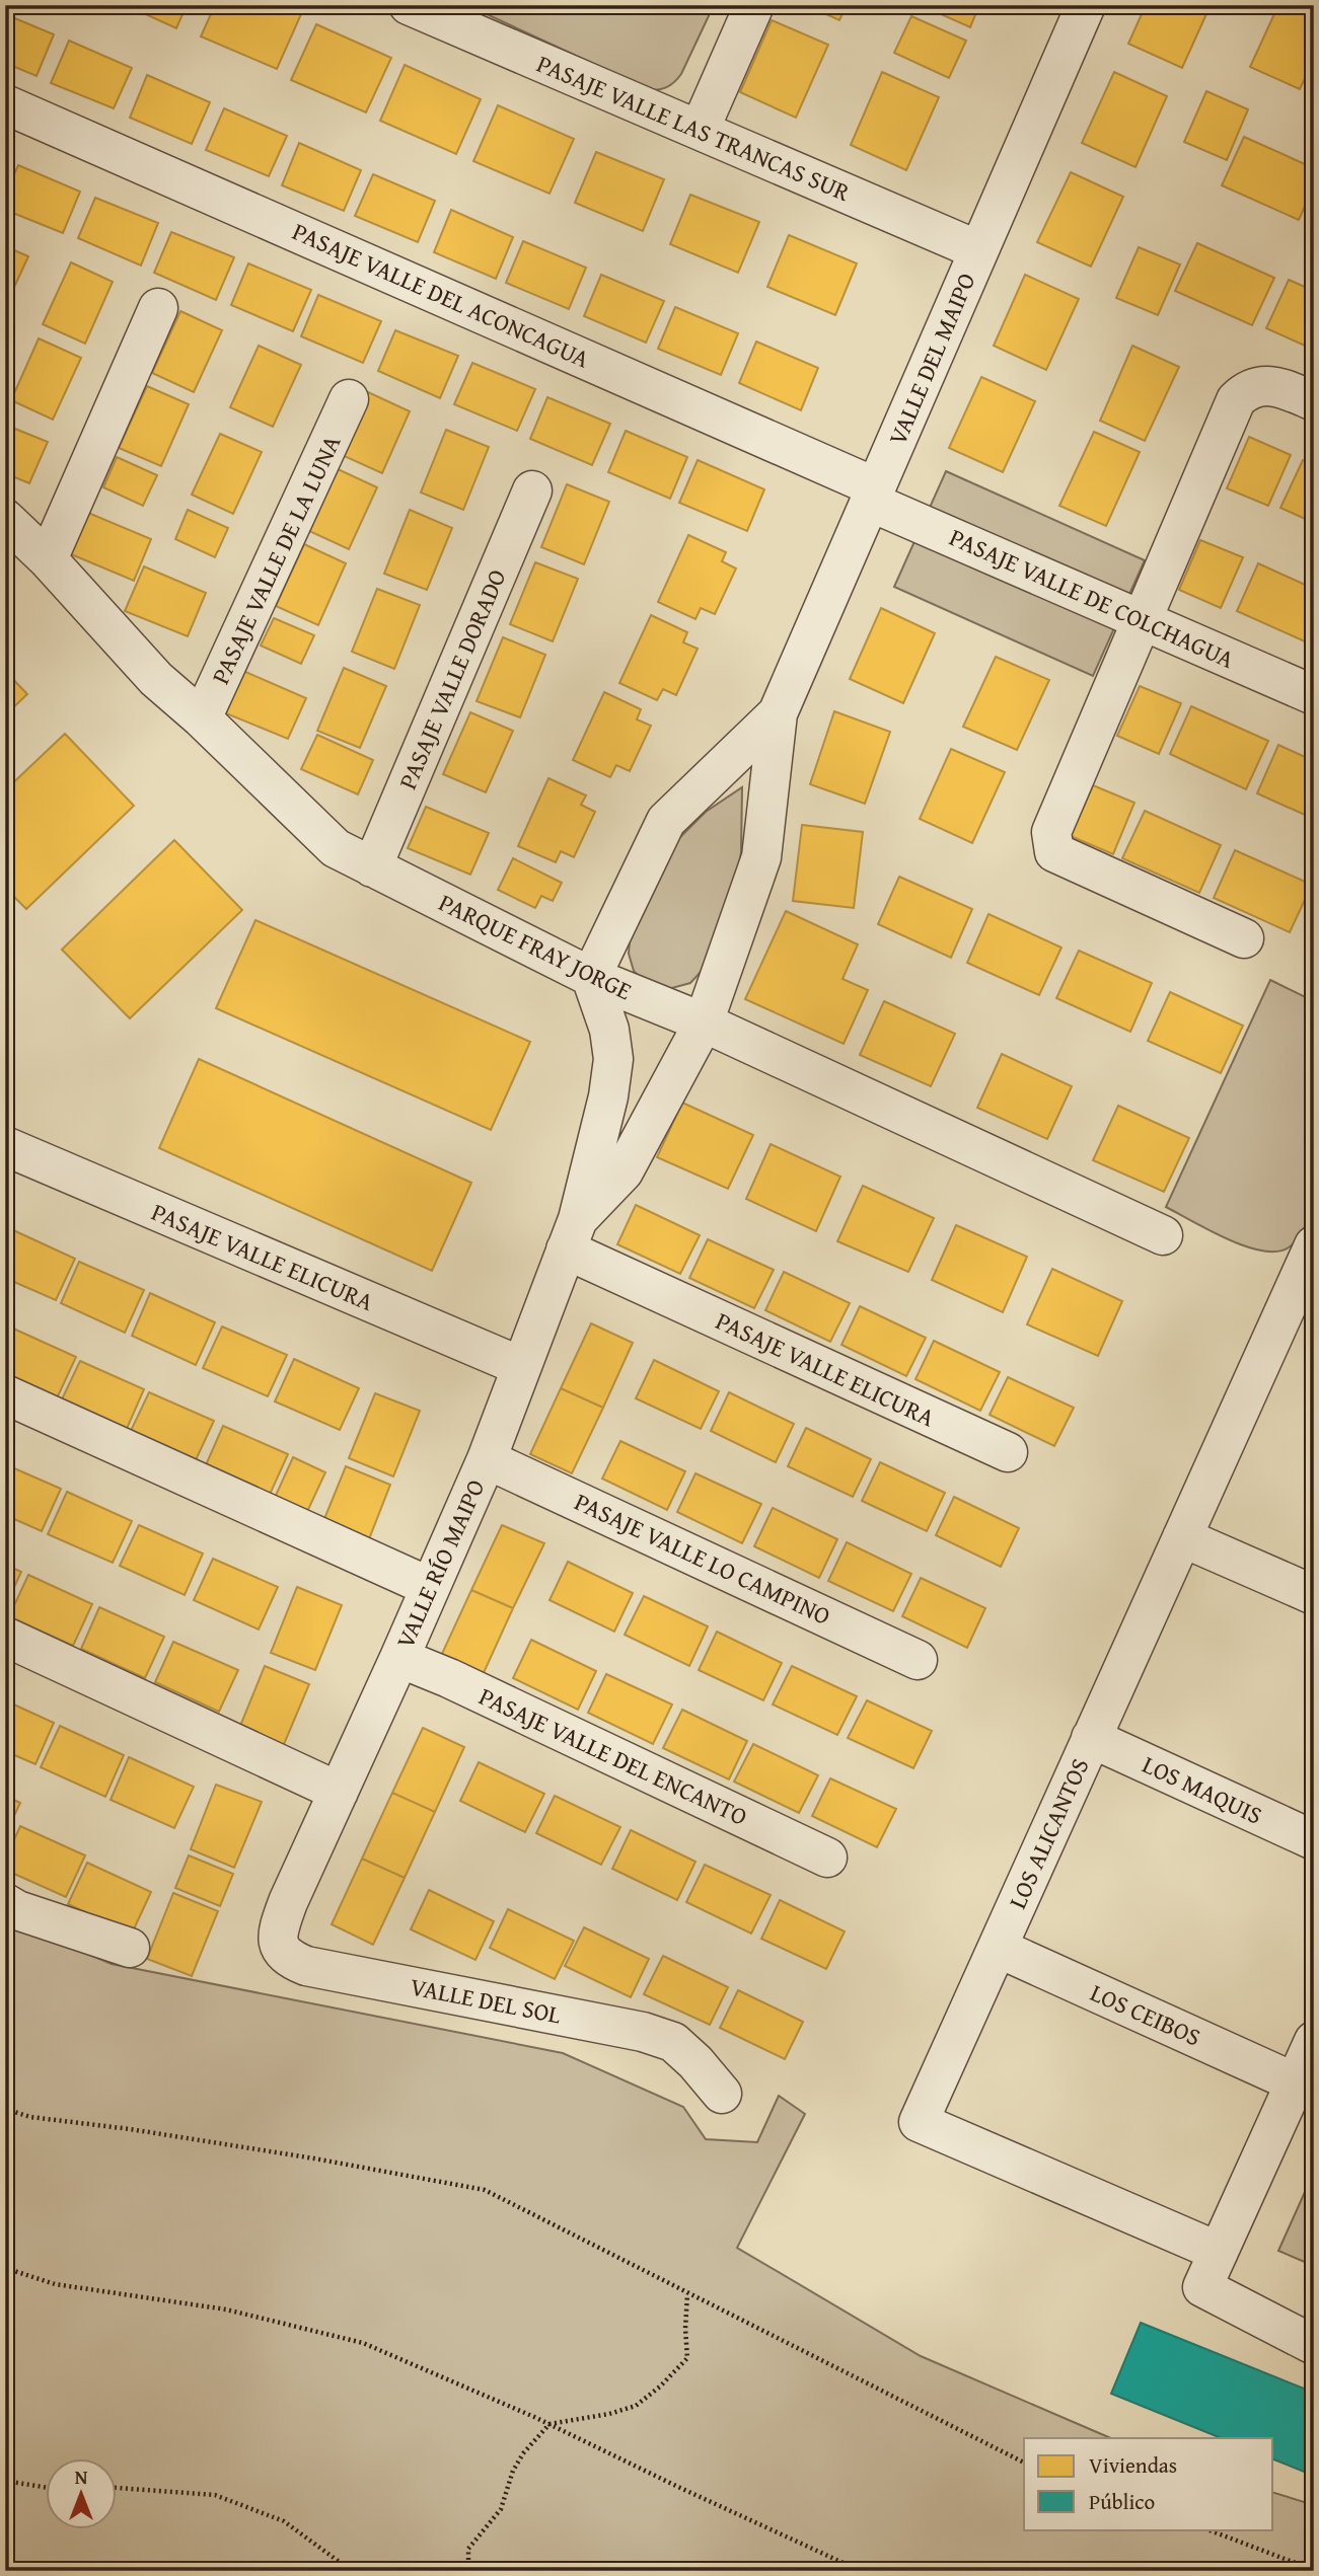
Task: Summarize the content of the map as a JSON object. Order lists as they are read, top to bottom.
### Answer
{
  "streets": {
    "street": [
      "PASAJE VALLE LAS TRANCAS SUR",
      "PASAJE VALLE DEL ACONCAGUA",
      "VALLE DEL MAIPO",
      "PASAJE VALLE DE LA LUNA",
      "PASAJE VALLE DE COLCHAGUA",
      "PASAJE VALLE DORADO",
      "PARQUE FRAY JORGE",
      "PASAJE VALLE ELICURA",
      "PASAJE VALLE LO CAMPINO",
      "VALLE RÍO MAIPO",
      "PASAJE VALLE DEL ENCANTO",
      "LOS MAQUIS",
      "LOS ALICANTOS",
      "VALLE DEL SOL",
      "LOS CEIBOS"
    ]
  },
  "crossings": [
    ["PASAJE VALLE LAS TRANCAS SUR", "VALLE DEL MAIPO"],
    ["PASAJE VALLE DEL ACONCAGUA", "VALLE DEL MAIPO"],
    ["PASAJE VALLE DEL ACONCAGUA", "PASAJE VALLE DE COLCHAGUA"],
    ["VALLE DEL MAIPO", "PASAJE VALLE DE COLCHAGUA"],
    ["VALLE DEL MAIPO", "PARQUE FRAY JORGE"],
    ["VALLE DEL MAIPO", "VALLE RÍO MAIPO"],
    ["PASAJE VALLE DE LA LUNA", "PARQUE FRAY JORGE"],
    ["PASAJE VALLE DORADO", "PARQUE FRAY JORGE"],
    ["PARQUE FRAY JORGE", "VALLE RÍO MAIPO"],
    ["PASAJE VALLE ELICURA", "VALLE RÍO MAIPO"],
    ["PASAJE VALLE LO CAMPINO", "VALLE RÍO MAIPO"],
    ["VALLE RÍO MAIPO", "PASAJE VALLE DEL ENCANTO"],
    ["VALLE RÍO MAIPO", "VALLE DEL SOL"],
    ["LOS MAQUIS", "LOS ALICANTOS"],
    ["LOS ALICANTOS", "LOS CEIBOS"]
  ],
  "legend": ["Viviendas", "Público"],
  "north": "top"
}
